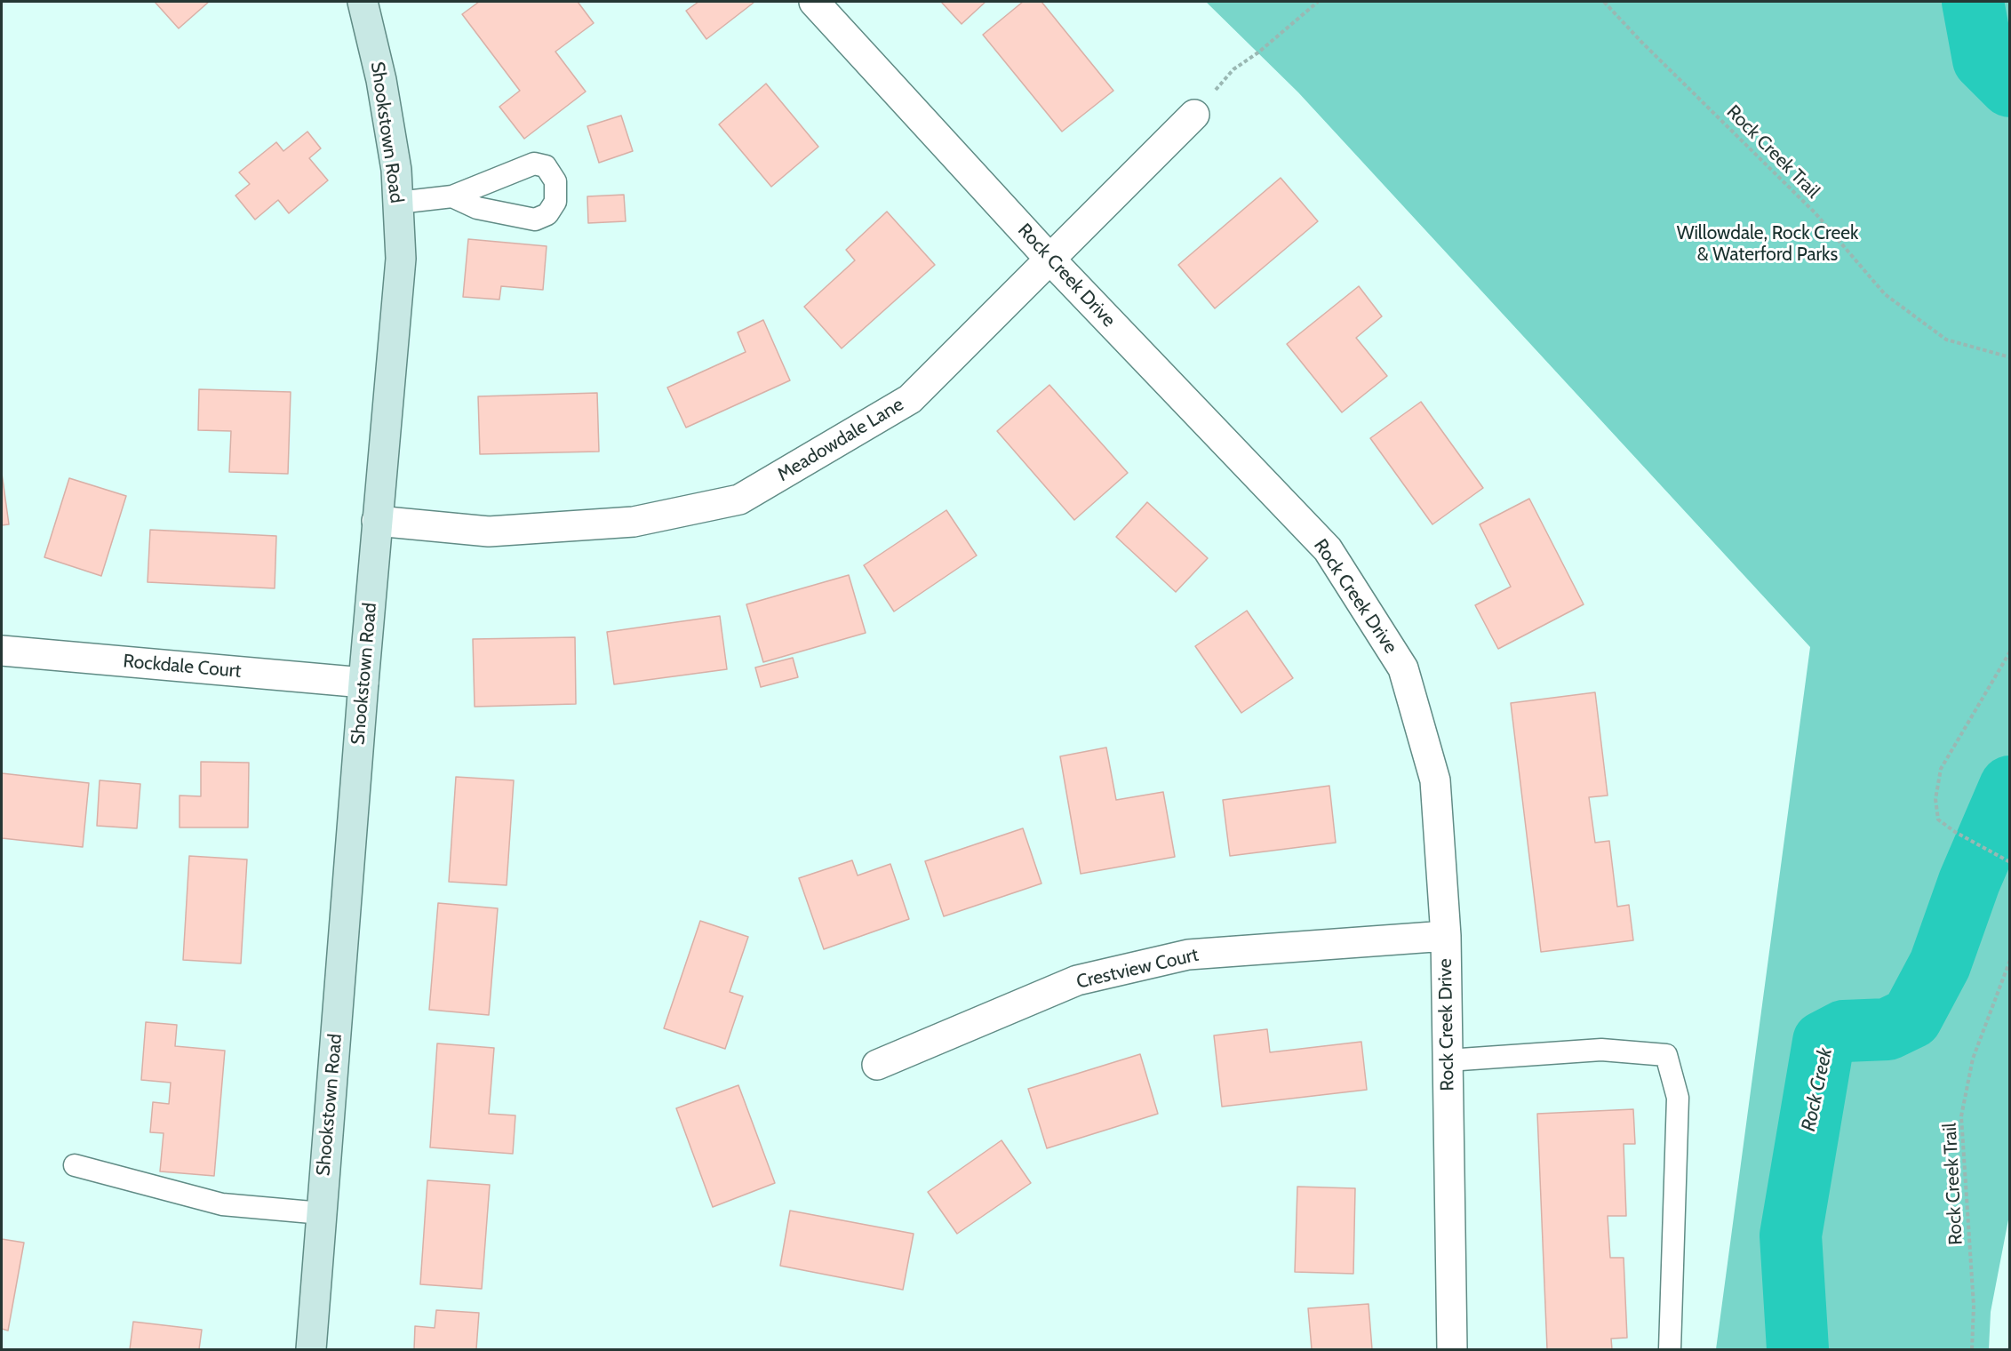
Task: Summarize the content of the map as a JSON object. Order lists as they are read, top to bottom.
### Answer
{
  "streets": {
    "street": [
      "Shookstown Road",
      "Rock Creek Drive",
      "Meadowdale Lane",
      "Rockdale Court",
      "Crestview Court"
    ],
    "path": ["Rock Creek Trail"]
  },
  "crossings": [
    ["Shookstown Road", "Meadowdale Lane"],
    ["Shookstown Road", "Rockdale Court"],
    ["Rock Creek Drive", "Meadowdale Lane"],
    ["Rock Creek Drive", "Crestview Court"]
  ],
  "water": ["Rock Creek"],
  "parks": ["Willowdale, Rock Creek & Waterford Parks"]
}
